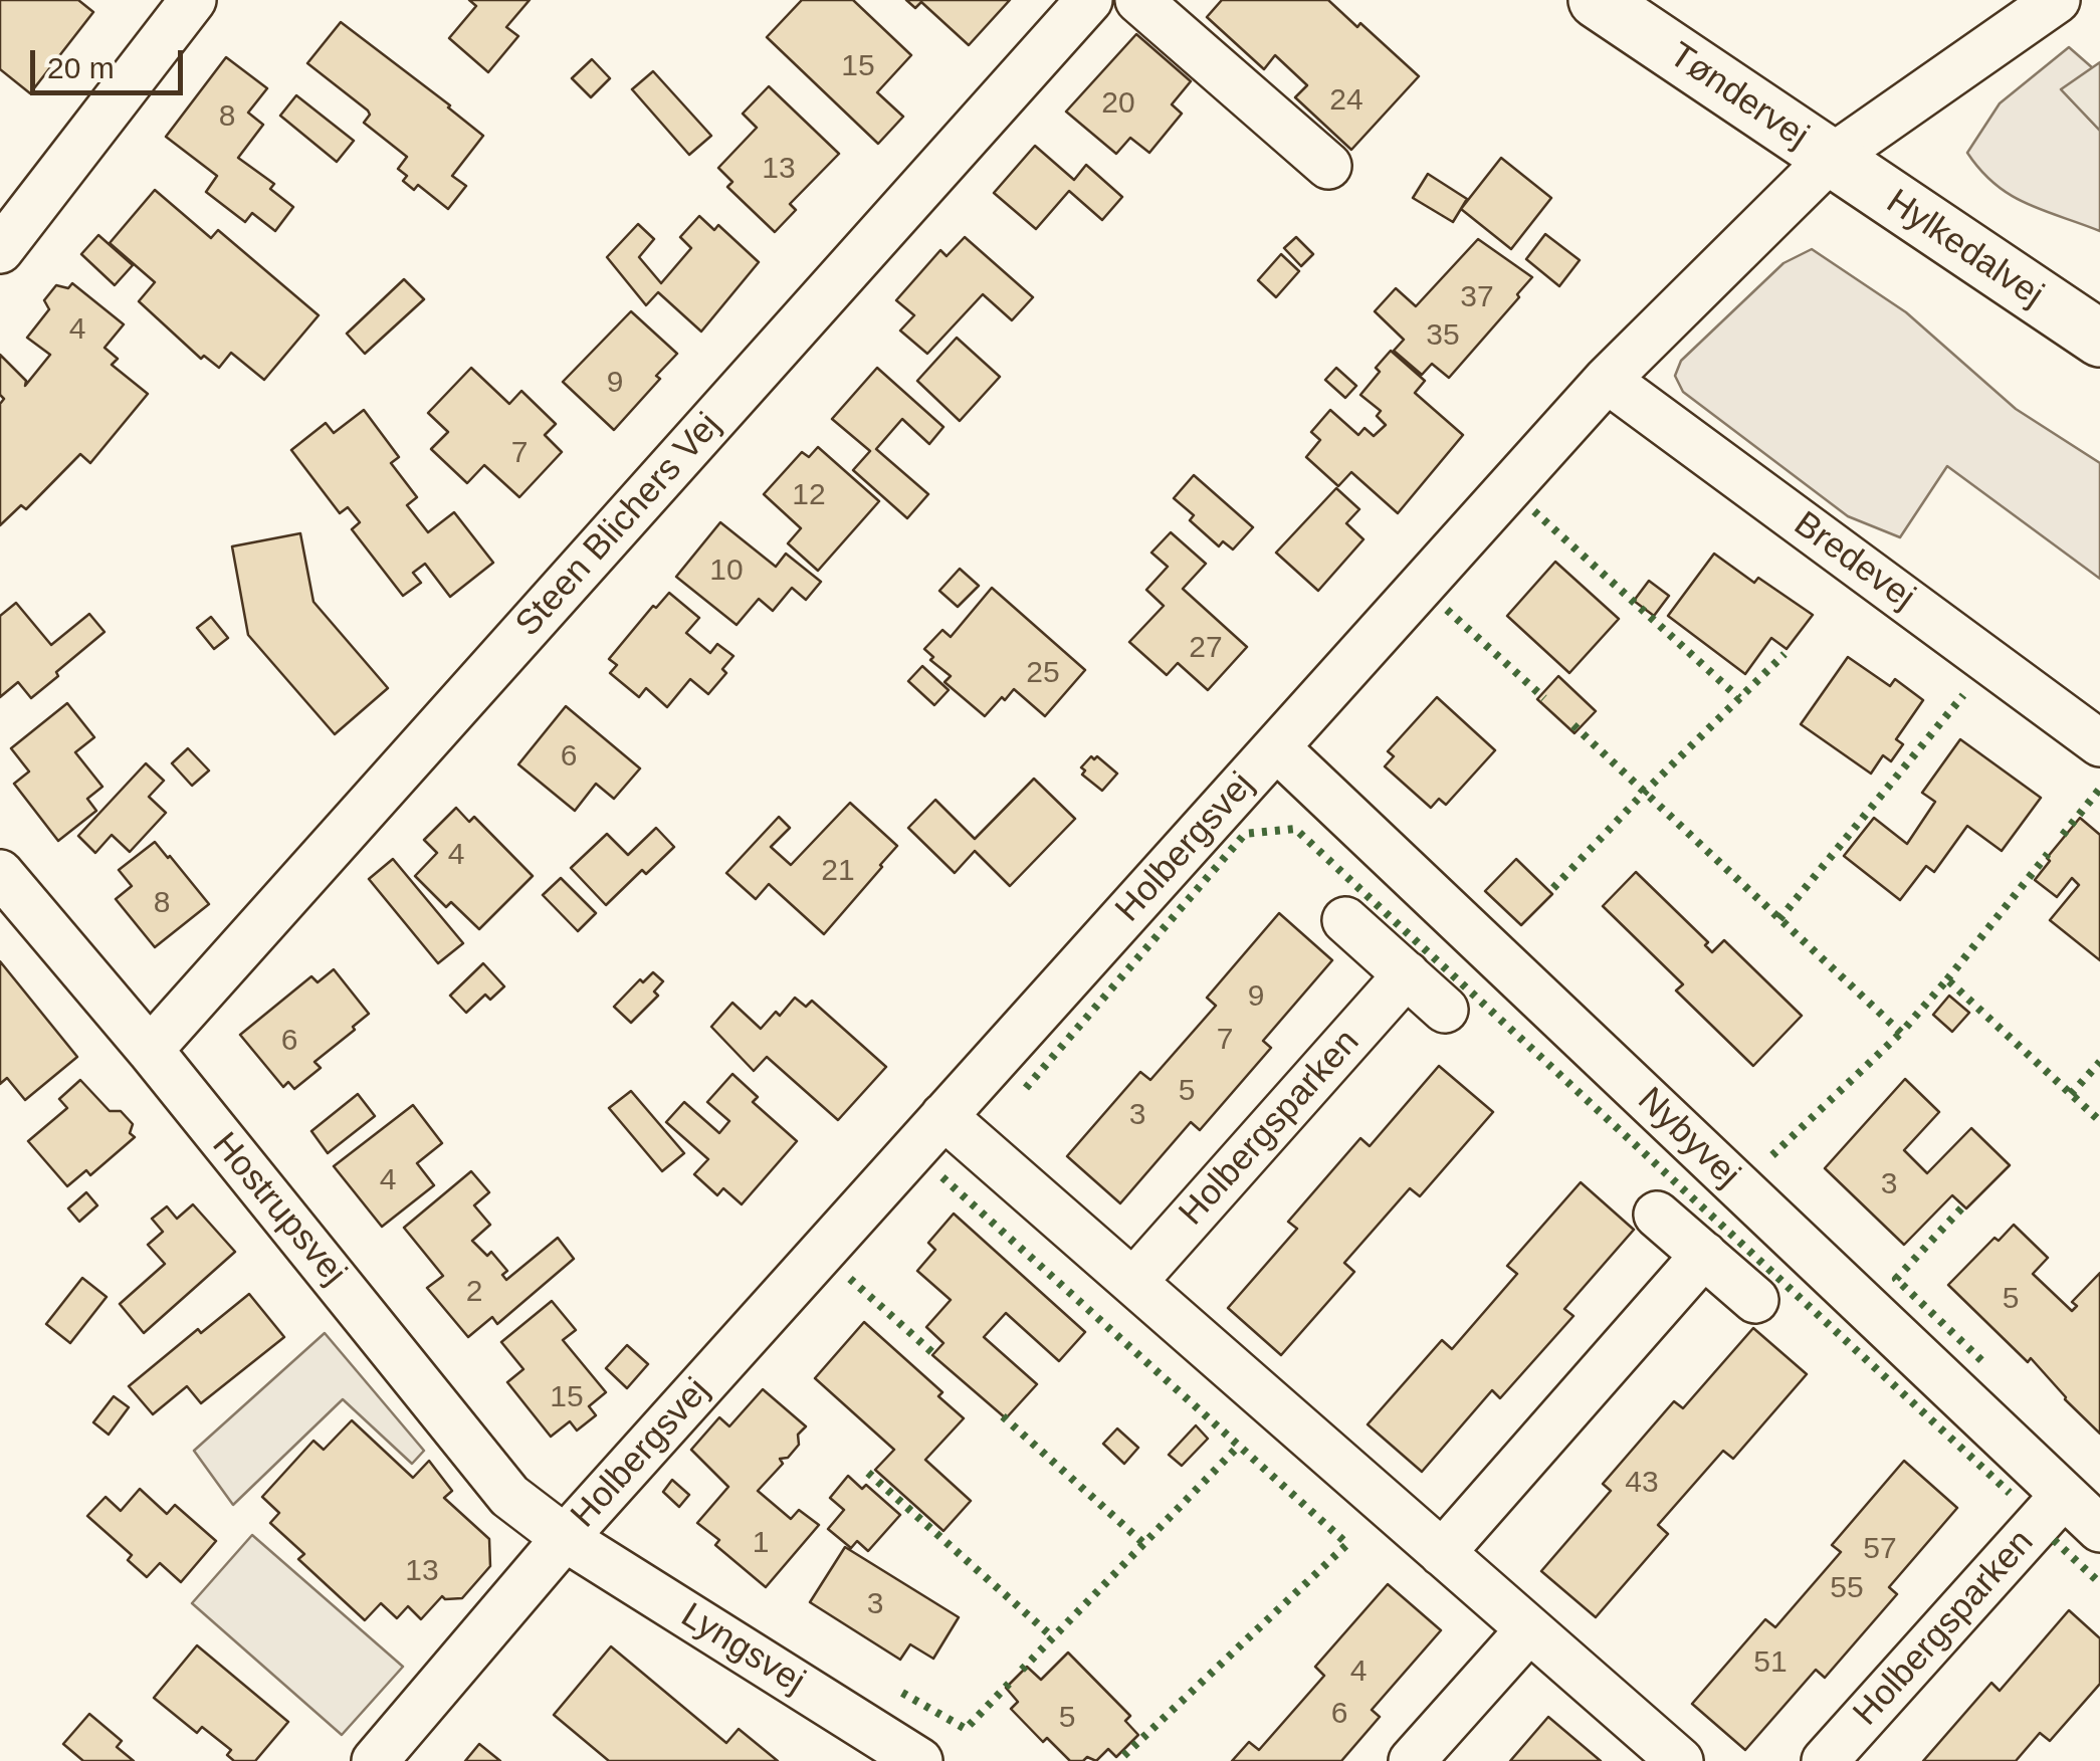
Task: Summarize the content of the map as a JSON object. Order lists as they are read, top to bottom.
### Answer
{
  "streets": {
    "street": [
      "Tøndervej",
      "Hylkedalvej",
      "Steen Blichers Vej",
      "Bredevej",
      "Holbergsvej",
      "Holbergsparken",
      "Nybyvej",
      "Hostrupsvej",
      "Lyngsvej"
    ]
  },
  "crossings": [
    ["Tøndervej", "Hylkedalvej"],
    ["Tøndervej", "Holbergsvej"],
    ["Hylkedalvej", "Holbergsvej"],
    ["Steen Blichers Vej", "Hostrupsvej"],
    ["Bredevej", "Holbergsvej"],
    ["Holbergsvej", "Nybyvej"],
    ["Holbergsvej", "Hostrupsvej"],
    ["Holbergsvej", "Lyngsvej"],
    ["Holbergsparken", "Nybyvej"],
    ["Hostrupsvej", "Lyngsvej"]
  ],
  "house_numbers": [
    "15",
    "24",
    "20",
    "8",
    "13",
    "37",
    "4",
    "35",
    "9",
    "7",
    "12",
    "10",
    "27",
    "25",
    "6",
    "4",
    "21",
    "8",
    "9",
    "7",
    "6",
    "5",
    "3",
    "4",
    "3",
    "2",
    "5",
    "15",
    "43",
    "1",
    "57",
    "13",
    "55",
    "3",
    "51",
    "4",
    "6",
    "5"
  ],
  "scale_bar": "20 m"
}
